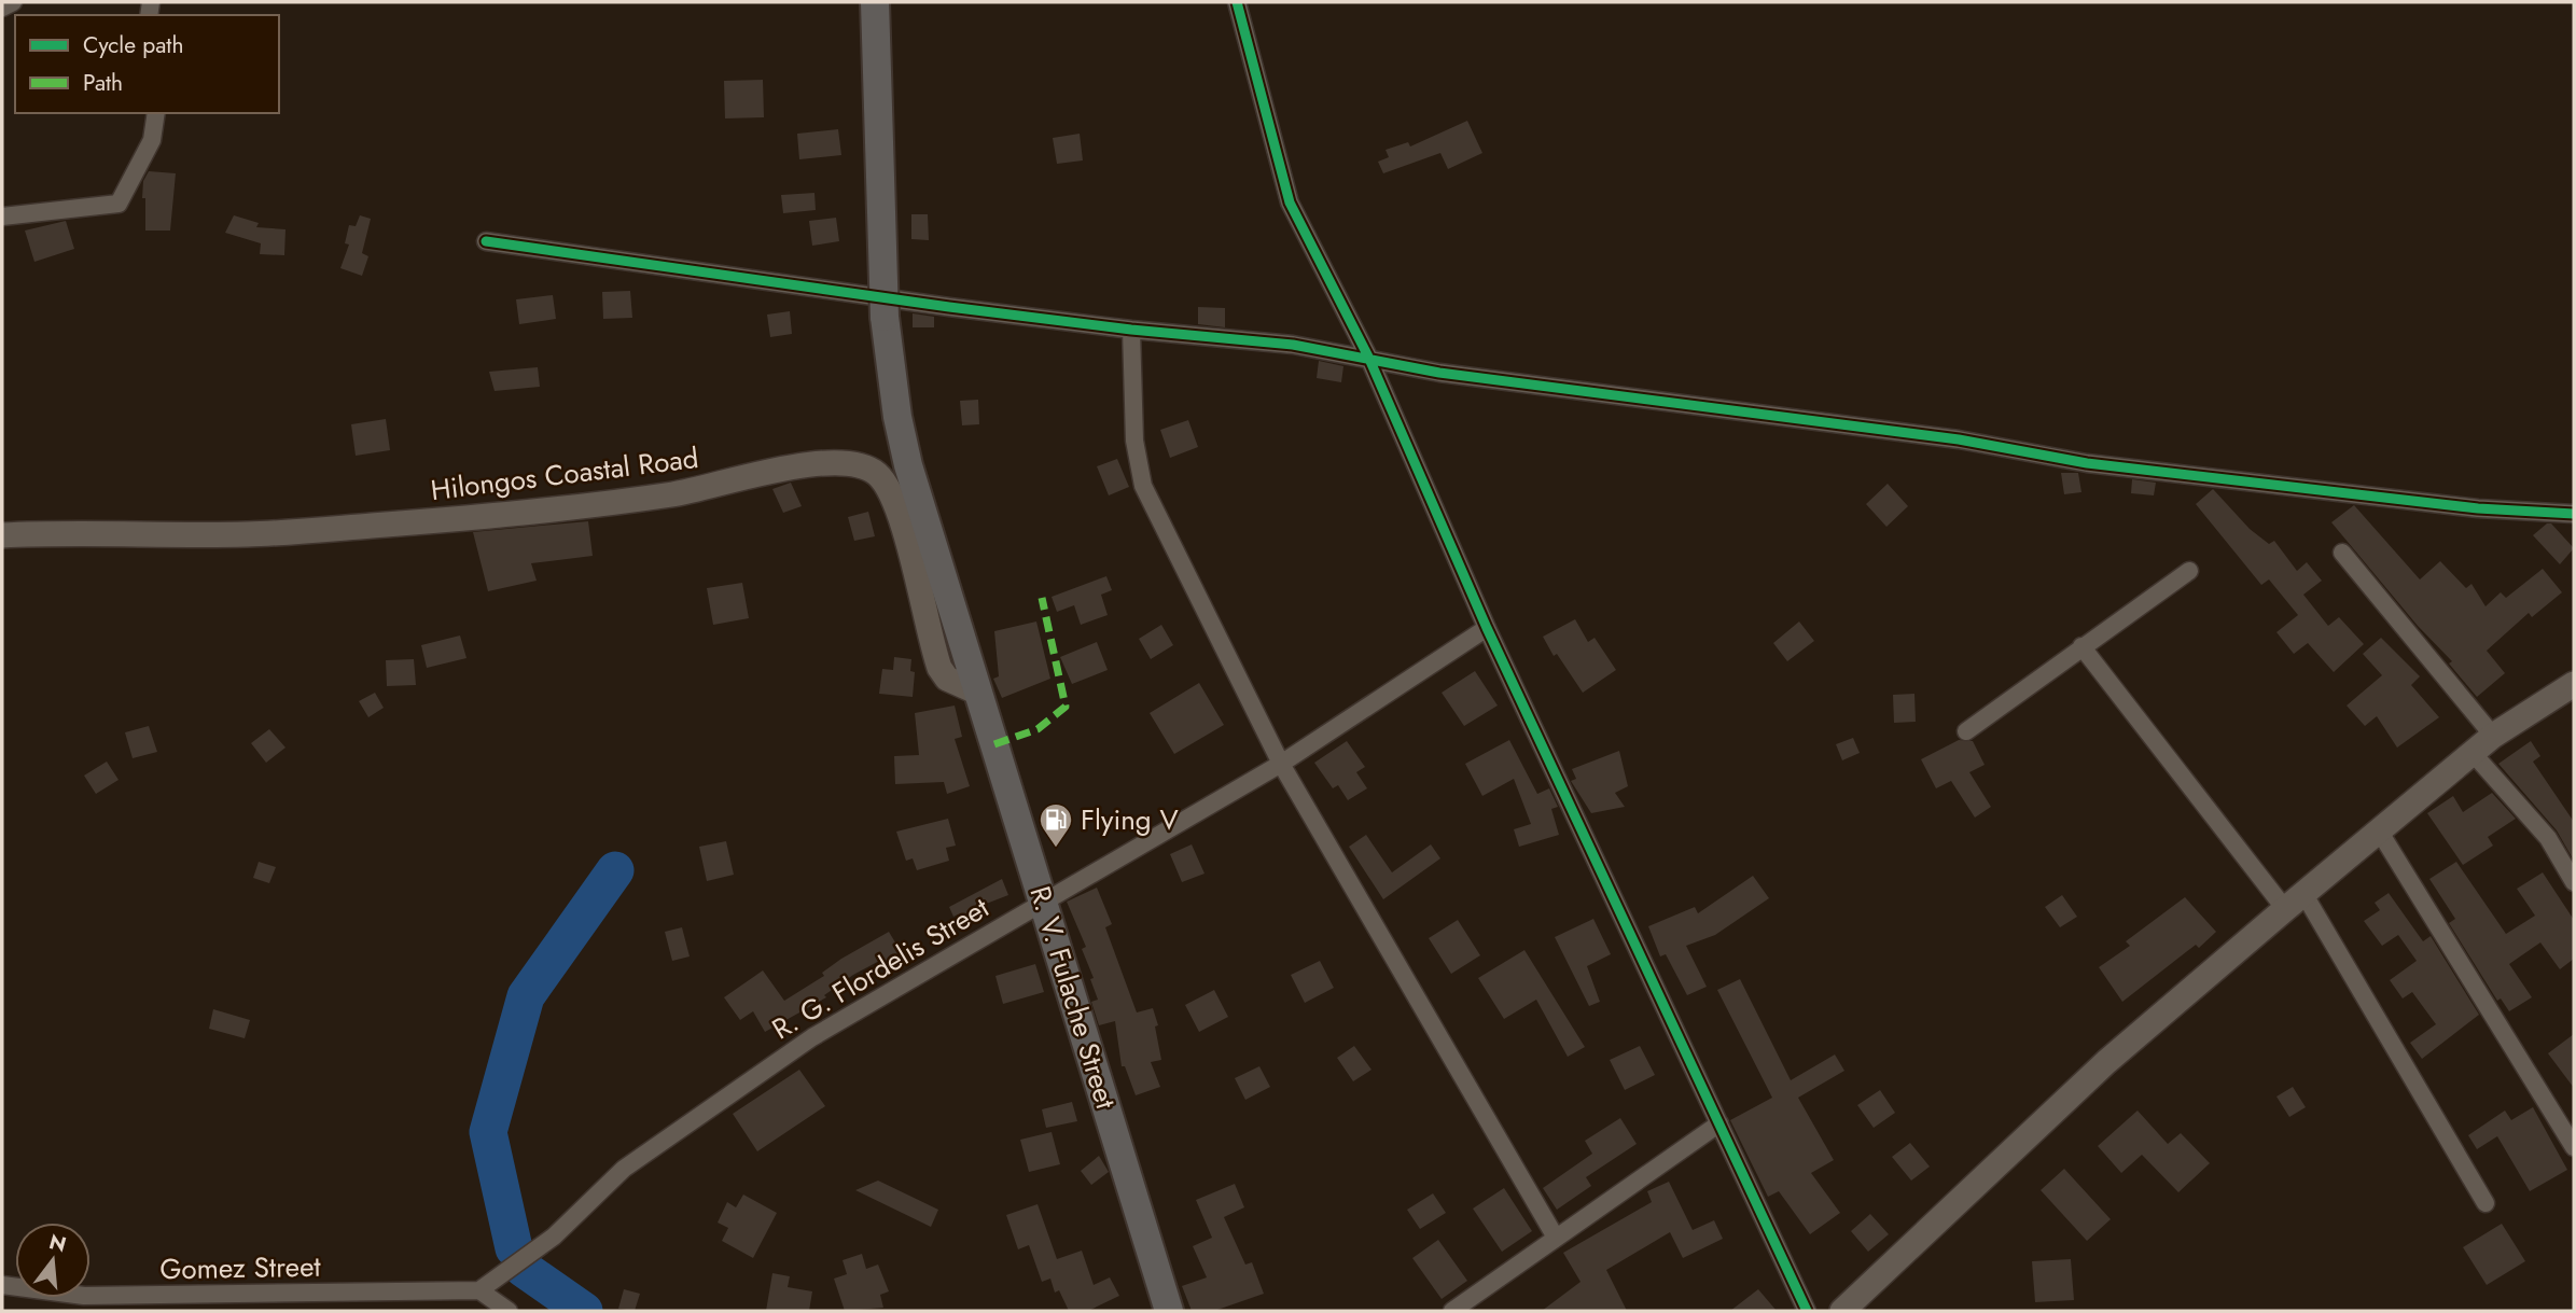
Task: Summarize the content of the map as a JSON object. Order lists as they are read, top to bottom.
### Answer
{
  "streets": {
    "main road": ["R. V. Fulache Street"],
    "street": ["Hilongos Coastal Road", "R. G. Flordelis Street", "Gomez Street"]
  },
  "crossings": [
    ["Hilongos Coastal Road", "R. V. Fulache Street"],
    ["R. G. Flordelis Street", "R. V. Fulache Street"],
    ["R. G. Flordelis Street", "Gomez Street"]
  ],
  "places": {
    "fuel station": ["Flying V"]
  },
  "legend": ["Cycle path", "Path"],
  "north": "top"
}
